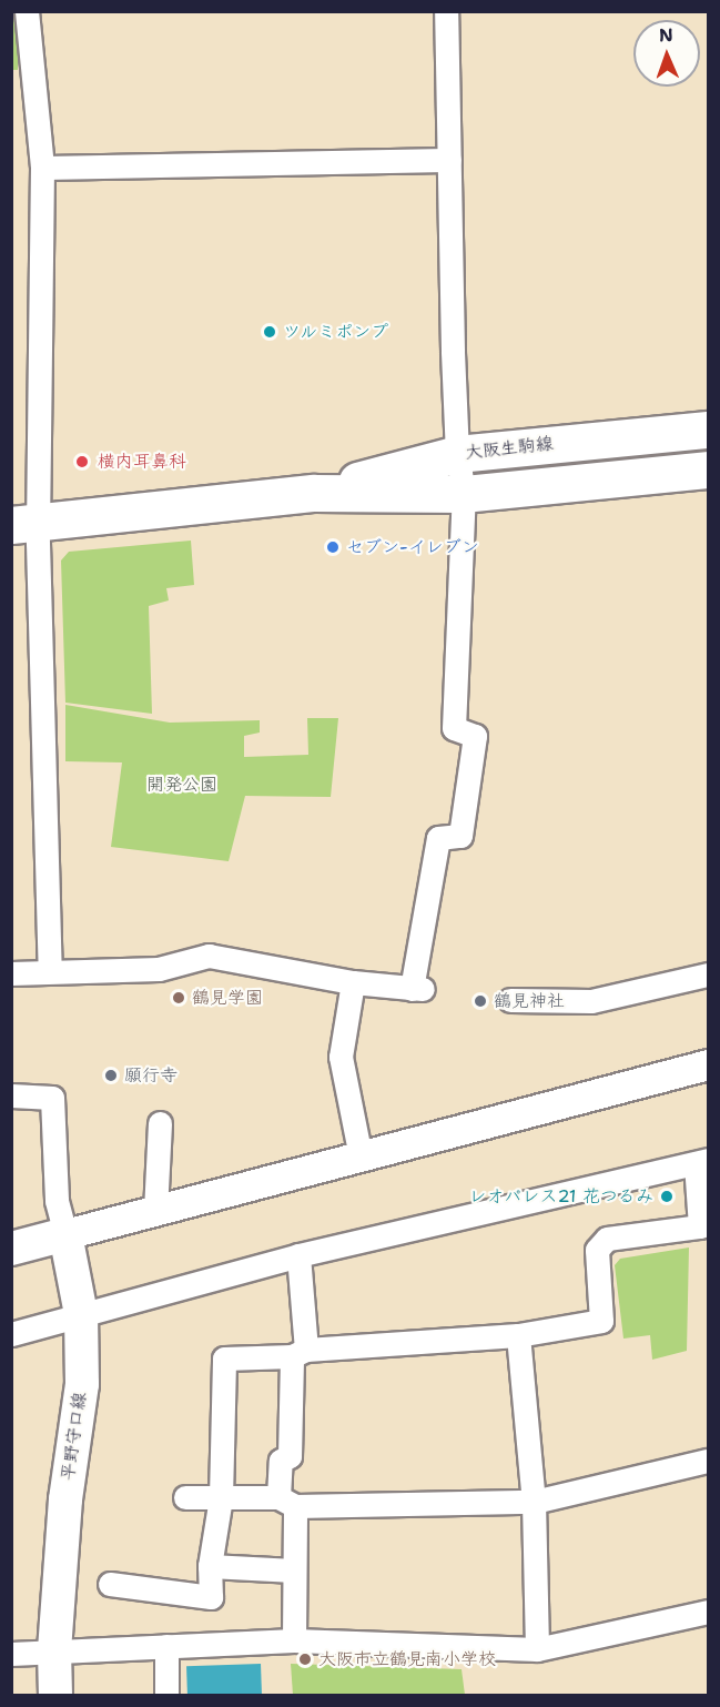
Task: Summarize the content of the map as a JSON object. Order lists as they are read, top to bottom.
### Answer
{
  "streets": {
    "main road": ["大阪生駒線", "平野守口線"]
  },
  "parks": ["開発公園"],
  "places": [
    "ツルミポンプ",
    "横内耳鼻科",
    "セブン-イレブン",
    "鶴見学園",
    "鶴見神社",
    "願行寺",
    "レオパレス21 花つるみ",
    "大阪市立鶴見南小学校"
  ],
  "north": "top"
}
